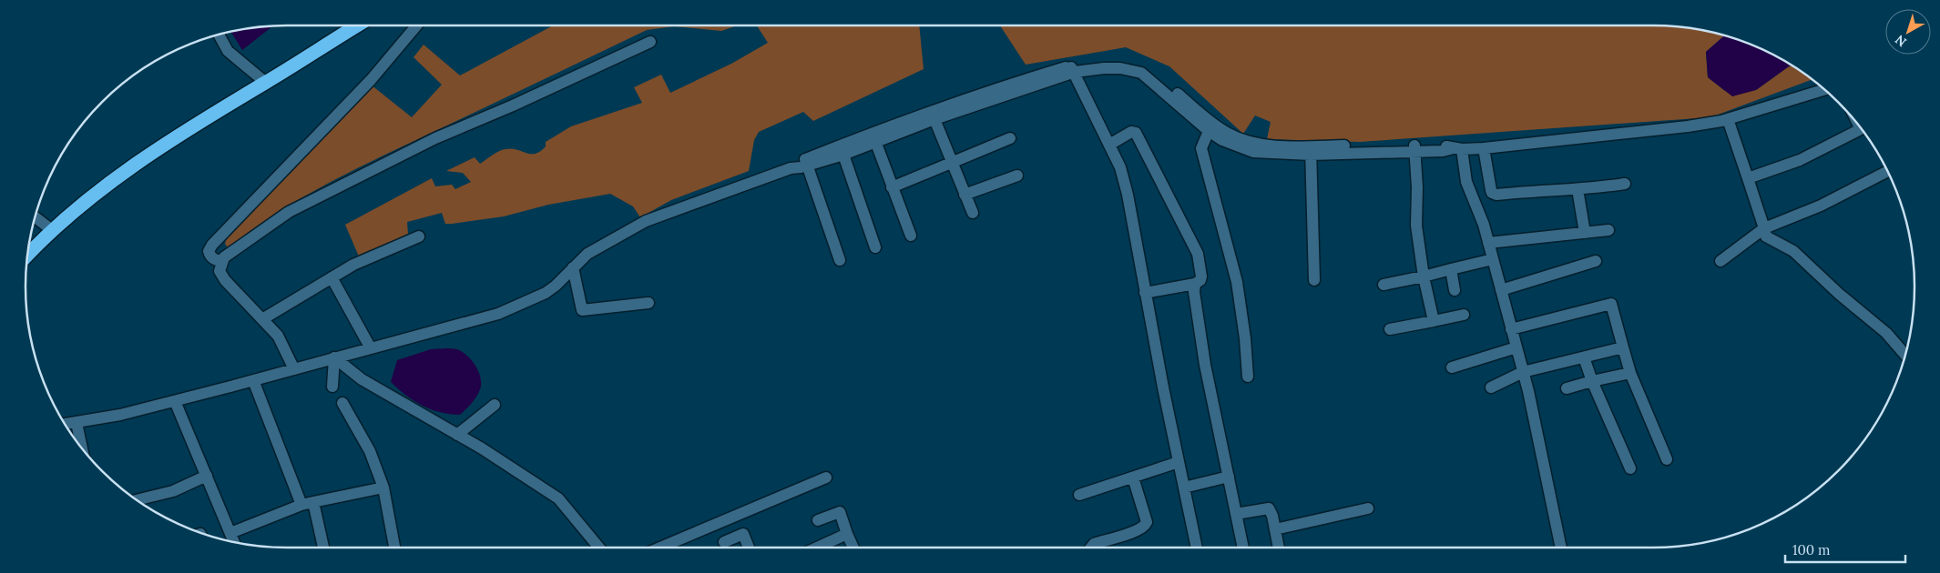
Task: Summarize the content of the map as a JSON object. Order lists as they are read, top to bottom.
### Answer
{
  "scale_bar": "100 m",
  "north": "bottom left"
}
